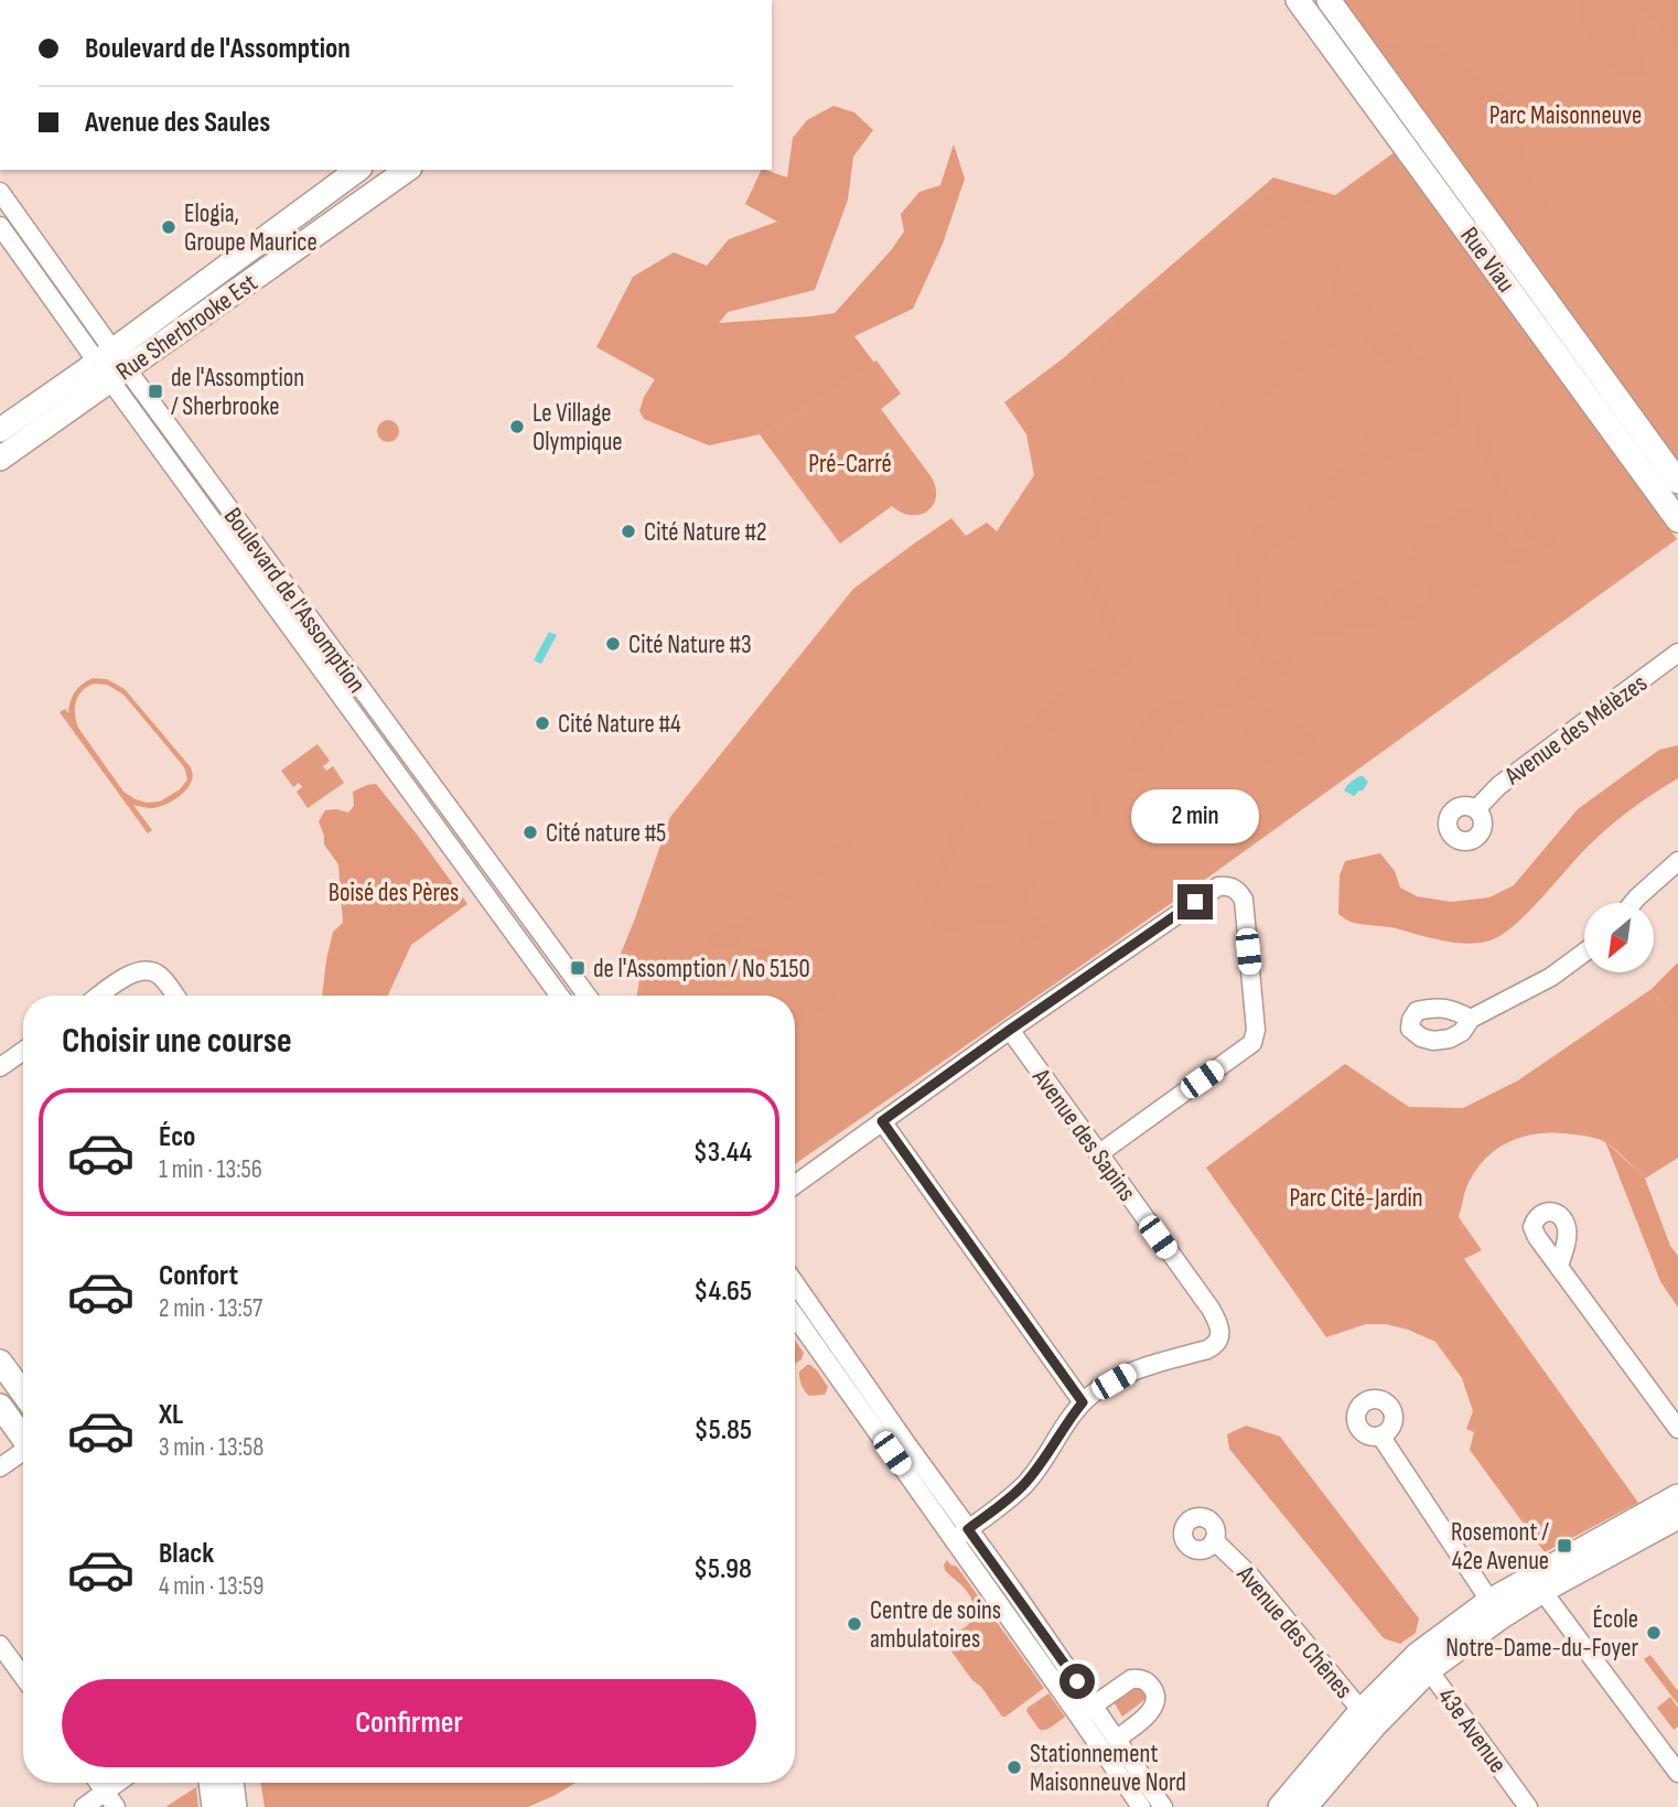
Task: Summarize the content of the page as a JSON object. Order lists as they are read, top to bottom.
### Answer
{
  "streets": {
    "main road": ["Rue Viau", "Rue Sherbrooke Est"],
    "street": [
      "Boulevard de l'Assomption",
      "Avenue des Mélèzes",
      "Avenue des Sapins",
      "Avenue des Chênes",
      "43e Avenue"
    ]
  },
  "crossings": [
    ["Rue Sherbrooke Est", "Boulevard de l'Assomption"]
  ],
  "parks": [
    "Parc Maisonneuve",
    "Pré-Carré",
    "Boisé des Pères",
    "Parc Cité-Jardin"
  ],
  "places": {
    "other": [
      "Elogia, Groupe Maurice",
      "Le Village Olympique",
      "Cité Nature #2",
      "Cité Nature #3",
      "Cité Nature #4",
      "Cité nature #5",
      "Centre de soins ambulatoires",
      "École Notre-Dame-du-Foyer",
      "Stationnement Maisonneuve Nord"
    ],
    "transit": ["de l'Assomption / Sherbrooke", "de l'Assomption / No 5150", "Rosemont / 42e Avenue"]
  },
  "north": "bottom left",
  "page": {
    "banner": ["Boulevard de l'Assomption", "Avenue des Saules"],
    "bubble": "2 min",
    "heading": "Choisir une course",
    "list": [
      {
        "name": "Éco",
        "note": "1 min · 13:56",
        "value": "$3.44"
      },
      {
        "name": "Confort",
        "note": "2 min · 13:57",
        "value": "$4.65"
      },
      {
        "name": "XL",
        "note": "3 min · 13:58",
        "value": "$5.85"
      },
      {
        "name": "Black",
        "note": "4 min · 13:59",
        "value": "$5.98"
      }
    ],
    "buttons": "Confirmer"
  }
}
